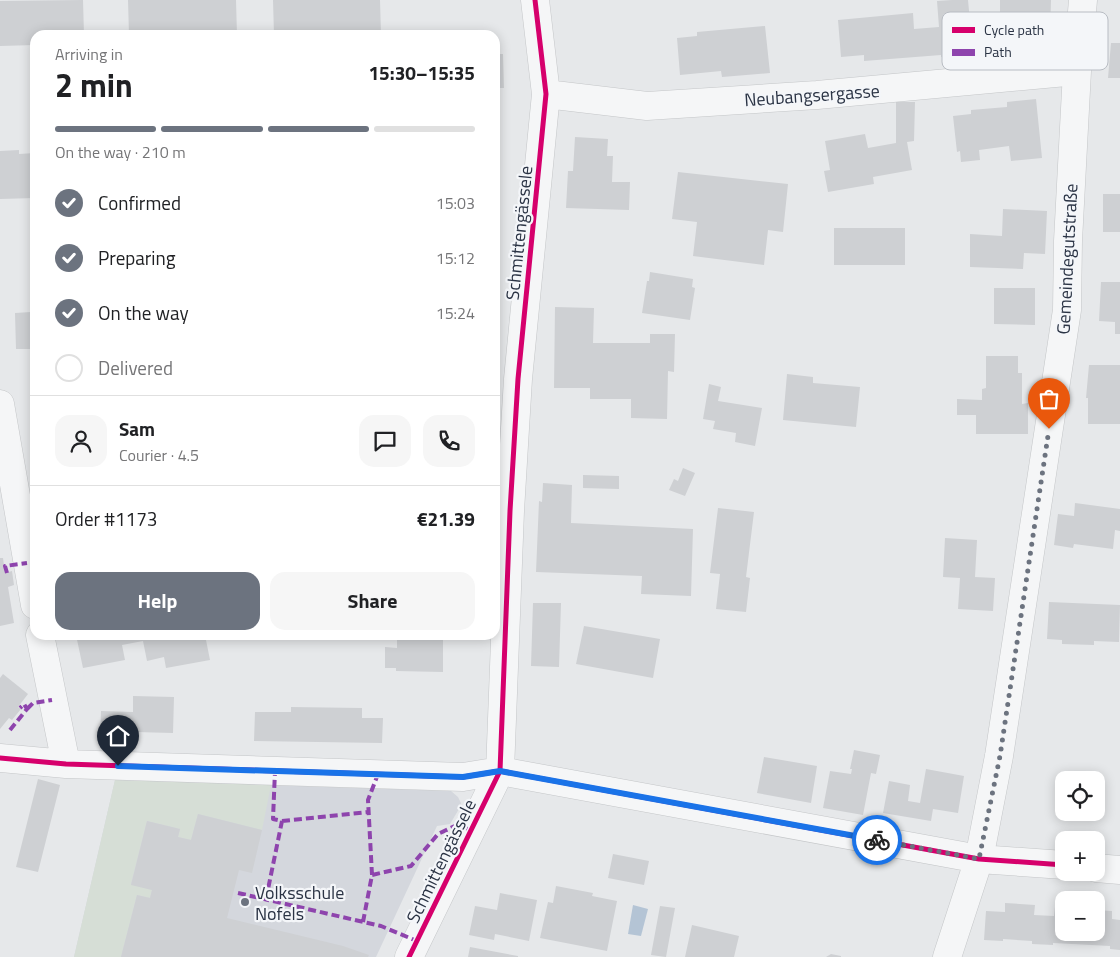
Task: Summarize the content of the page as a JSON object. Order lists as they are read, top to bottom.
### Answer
{
  "streets": {
    "street": ["Neubangsergasse", "Schmittengässele", "Gemeindegutstraße"]
  },
  "crossings": [
    ["Neubangsergasse", "Schmittengässele"],
    ["Neubangsergasse", "Gemeindegutstraße"]
  ],
  "places": ["Volksschule Nofels"],
  "legend": ["Cycle path", "Path"],
  "page": {
    "heading": ["2 min", "Arriving in", "15:30–15:35"],
    "panel": [
      "Sam",
      "Courier · 4.5",
      "Order #1173",
      "€21.39"
    ],
    "bar": "On the way · 210 m",
    "list": [
      ["Confirmed", "15:03"],
      ["Preparing", "15:12"],
      ["On the way", "15:24"],
      "Delivered"
    ],
    "buttons": ["Help", "Share"],
    "map_buttons": ["+", "−"]
  }
}
